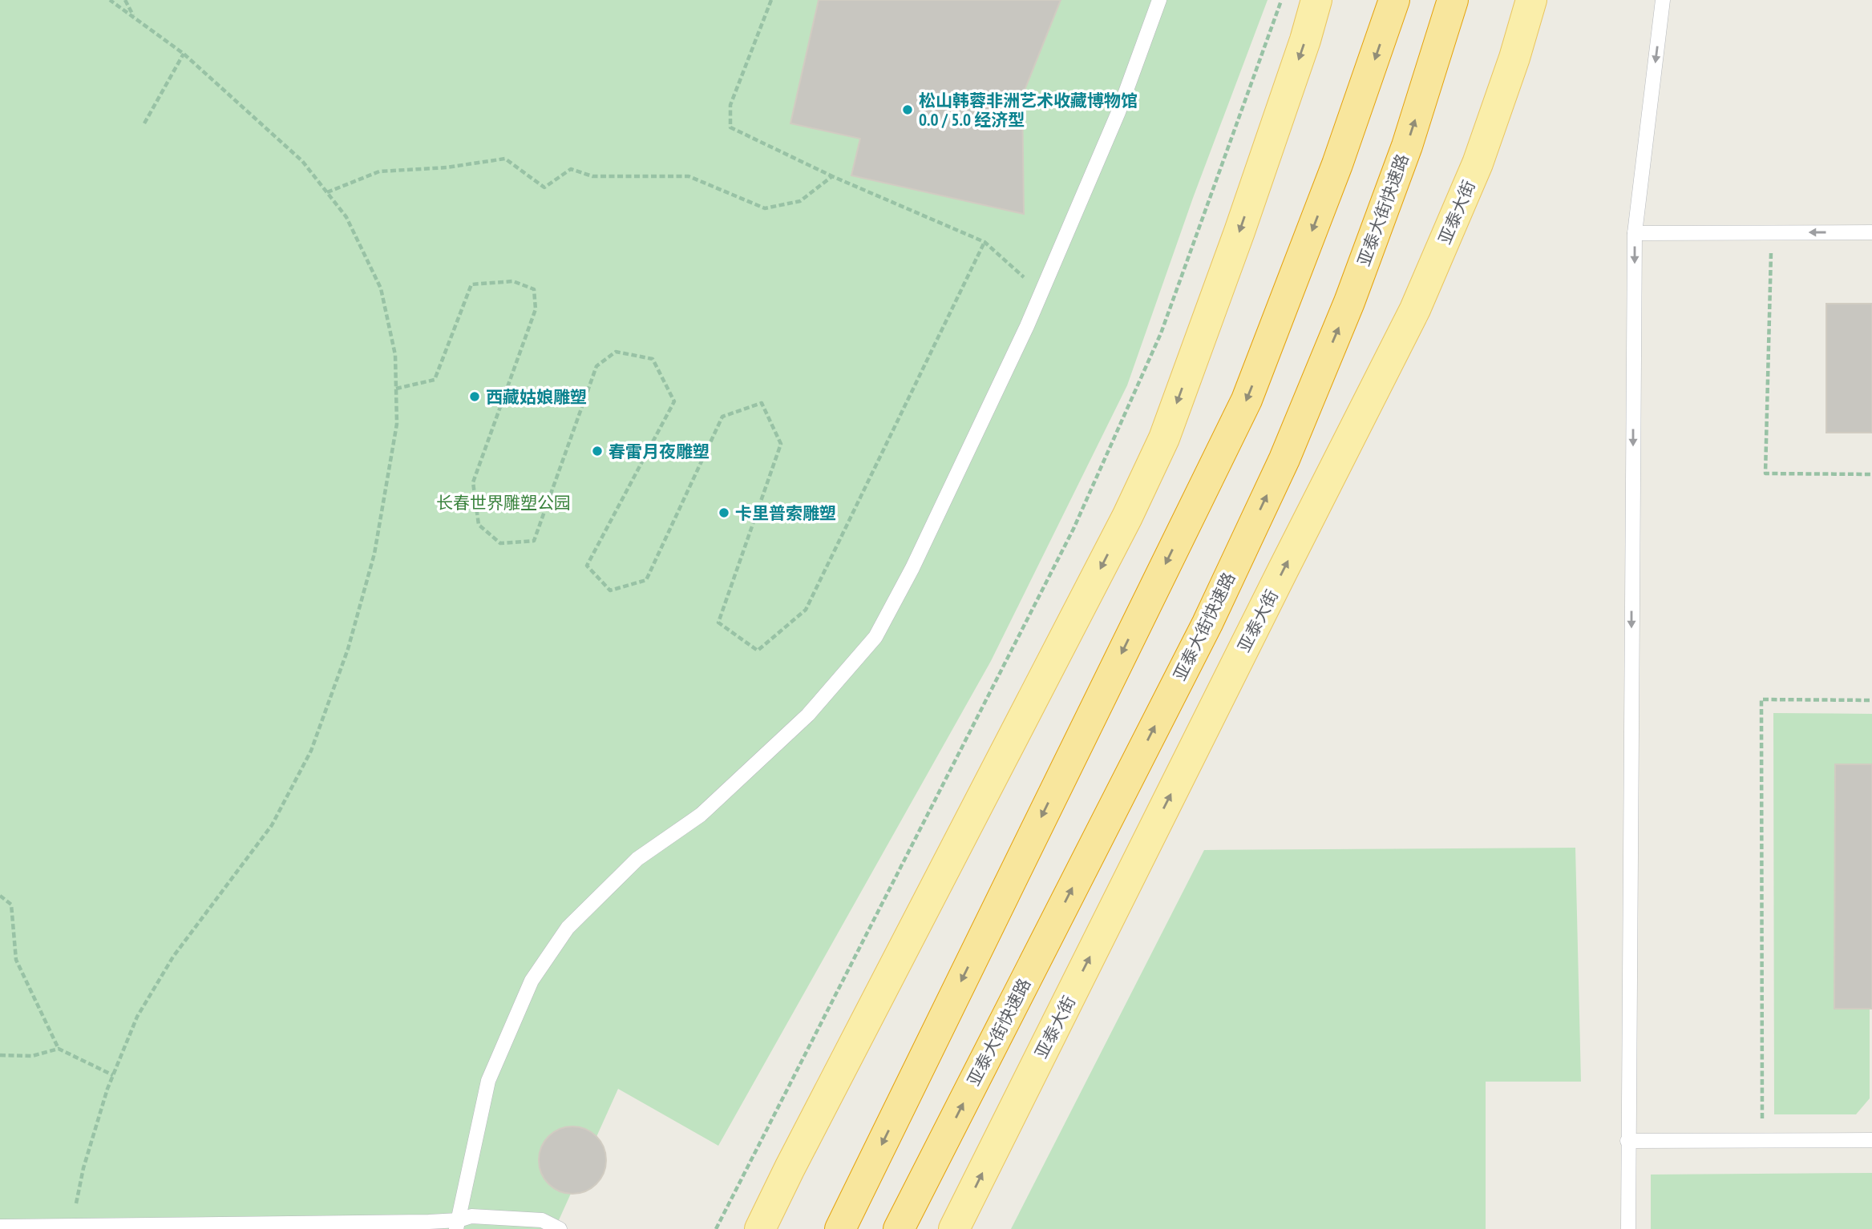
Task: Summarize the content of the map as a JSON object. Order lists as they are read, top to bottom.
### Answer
{
  "streets": {
    "highway": ["亚泰大街快速路"],
    "main road": ["亚泰大街"]
  },
  "parks": ["长春世界雕塑公园"],
  "places": [
    "松山韩蓉非洲艺术收藏博物馆 0.0 / 5.0 经济型",
    "西藏姑娘雕塑",
    "春雷月夜雕塑",
    "卡里普索雕塑"
  ]
}
